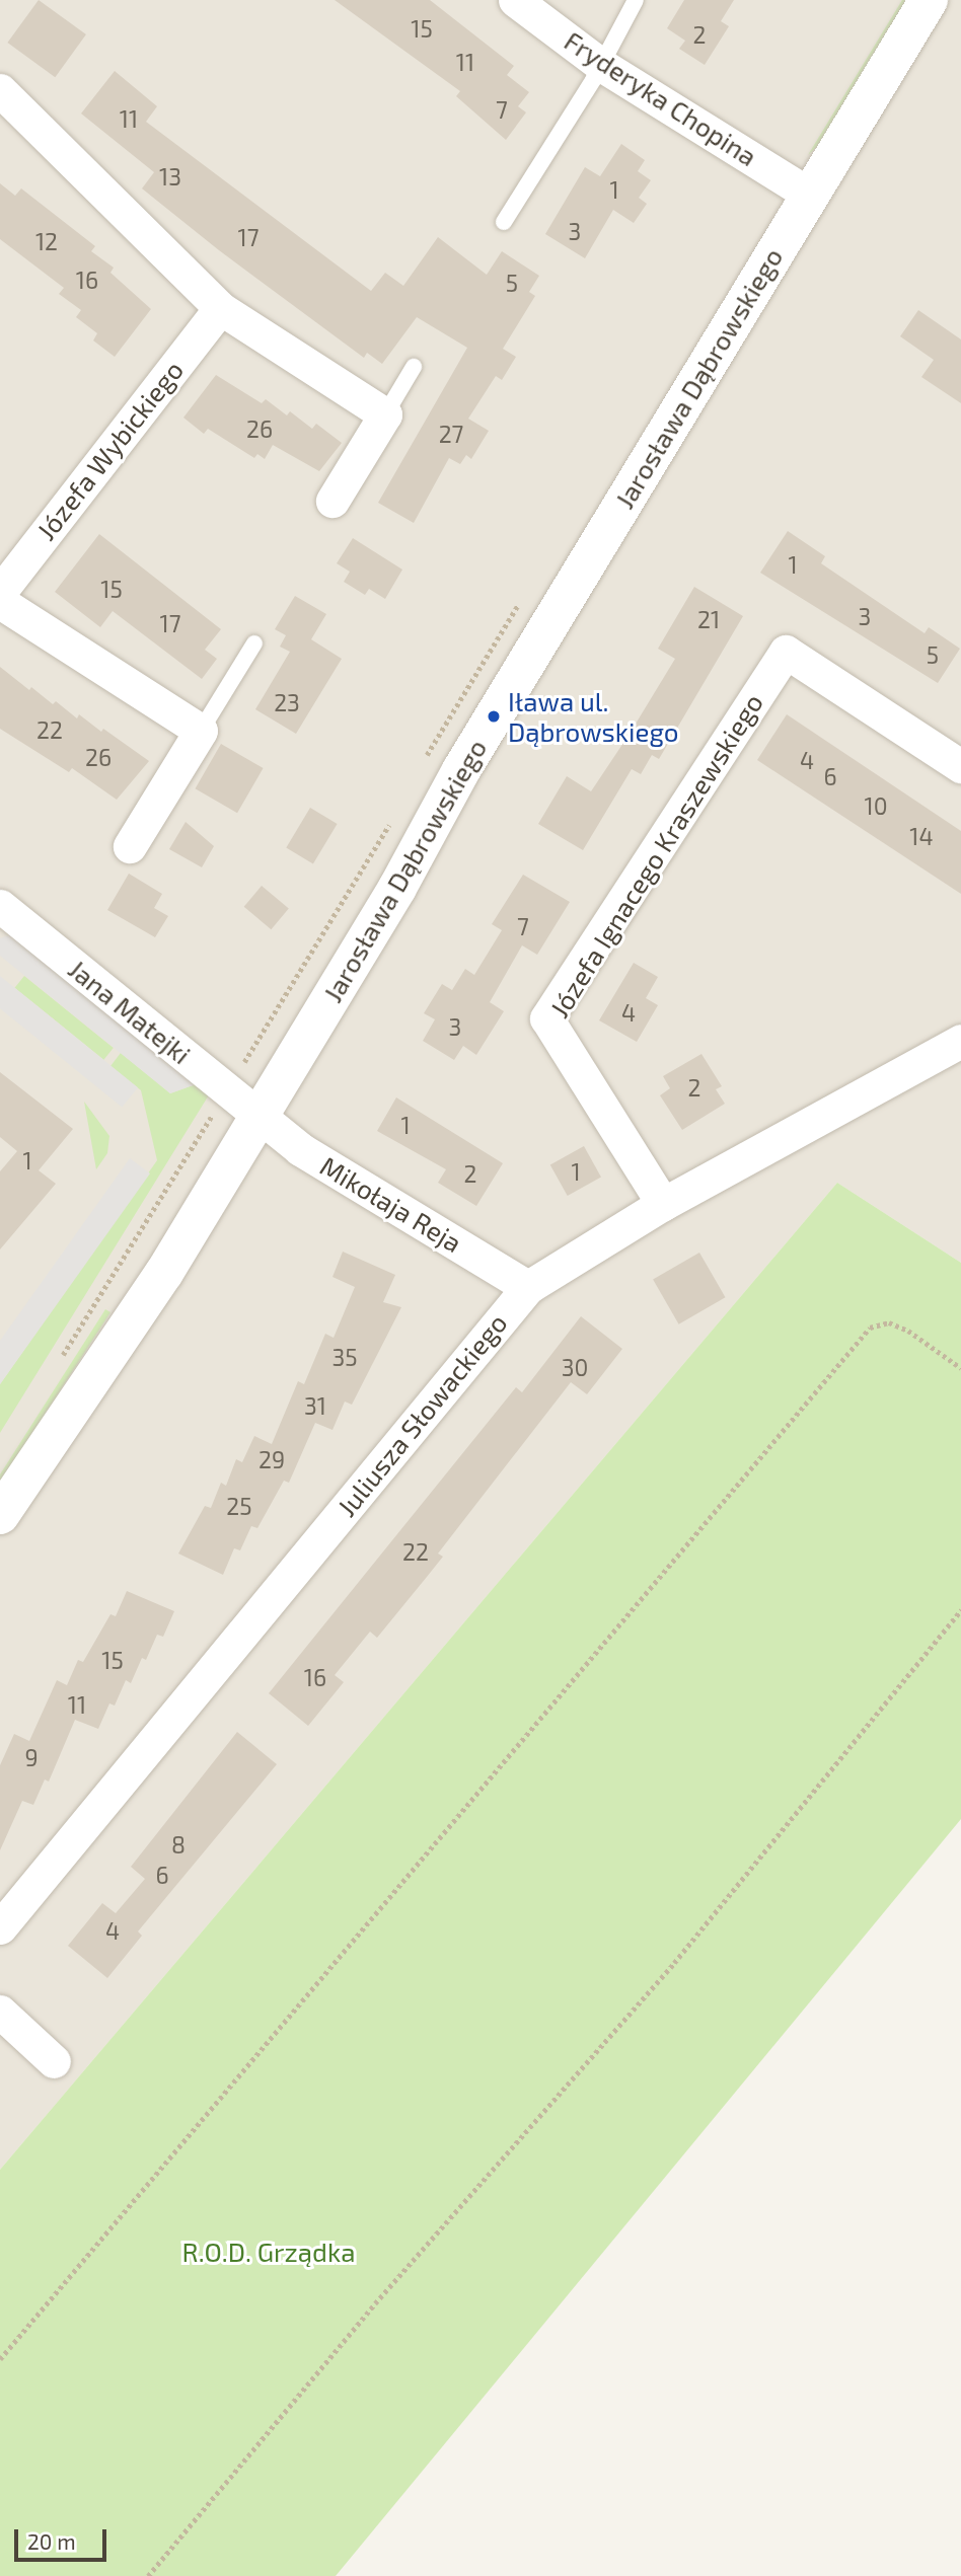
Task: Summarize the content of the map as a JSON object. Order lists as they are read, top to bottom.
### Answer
{
  "streets": {
    "street": [
      "Fryderyka Chopina",
      "Jarosława Dąbrowskiego",
      "Józefa Wybickiego",
      "Józefa Ignacego Kraszewskiego",
      "Jana Matejki",
      "Mikołaja Reja",
      "Juliusza Słowackiego"
    ]
  },
  "crossings": [
    ["Fryderyka Chopina", "Jarosława Dąbrowskiego"],
    ["Jarosława Dąbrowskiego", "Jana Matejki"],
    ["Jarosława Dąbrowskiego", "Mikołaja Reja"],
    ["Józefa Ignacego Kraszewskiego", "Juliusza Słowackiego"],
    ["Jana Matejki", "Mikołaja Reja"],
    ["Mikołaja Reja", "Juliusza Słowackiego"]
  ],
  "parks": ["R.O.D. Grządka"],
  "places": ["Iława ul. Dąbrowskiego"],
  "house_numbers": [
    "15",
    "2",
    "11",
    "7",
    "11",
    "13",
    "1",
    "3",
    "17",
    "12",
    "16",
    "5",
    "26",
    "27",
    "1",
    "15",
    "3",
    "21",
    "17",
    "5",
    "23",
    "22",
    "26",
    "4",
    "6",
    "10",
    "14",
    "7",
    "4",
    "3",
    "2",
    "1",
    "1",
    "1",
    "2",
    "35",
    "30",
    "31",
    "29",
    "25",
    "22",
    "15",
    "16",
    "11",
    "9",
    "8",
    "6",
    "4"
  ],
  "scale_bar": "20 m"
}
